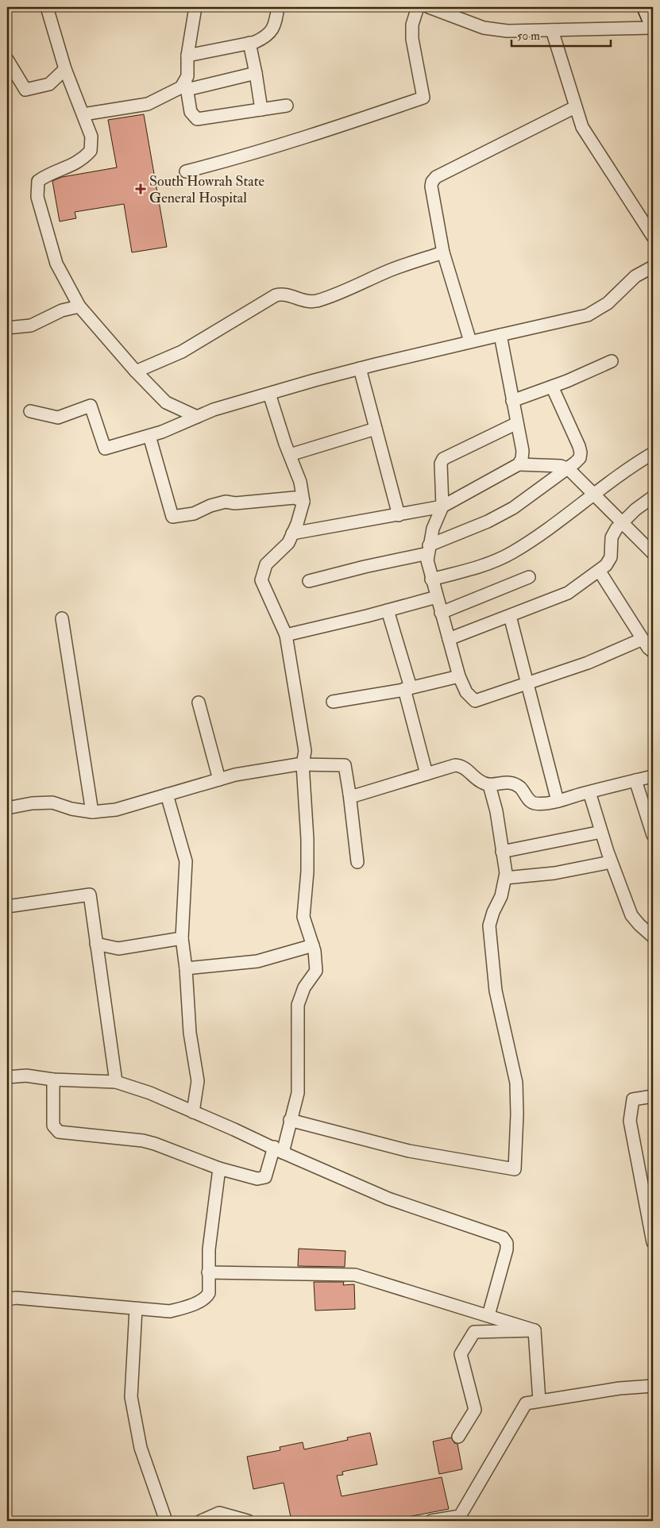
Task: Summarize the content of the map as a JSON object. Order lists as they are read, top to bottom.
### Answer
{
  "places": {
    "health": ["South Howrah State General Hospital"]
  },
  "scale_bar": "50 m"
}
